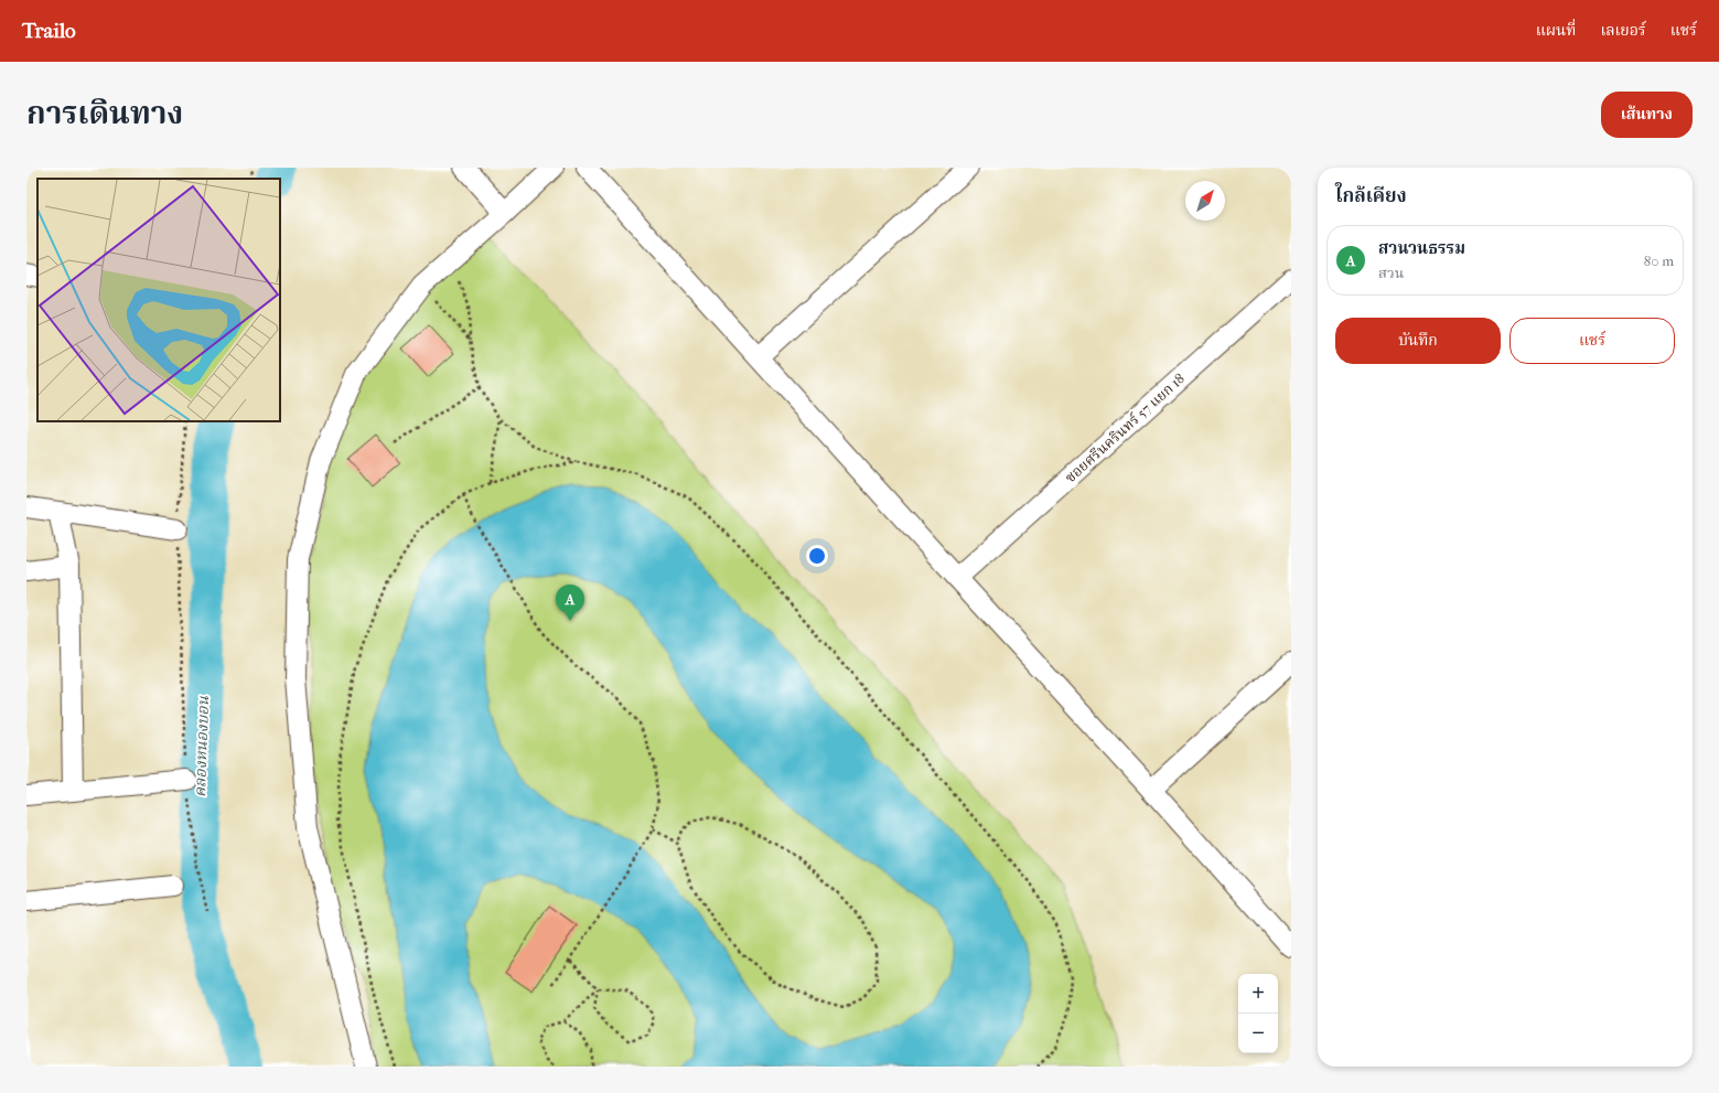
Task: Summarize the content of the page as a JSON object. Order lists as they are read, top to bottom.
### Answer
{
  "streets": {
    "street": ["ซอยศรีนครินทร์ 57 แยก 18"]
  },
  "water": ["คลองหนองบอน"],
  "north": "top right",
  "page": {
    "header": "Trailo",
    "nav": ["แผนที่", "เลเยอร์", "แชร์"],
    "title": "การเดินทาง",
    "buttons": [
      "เส้นทาง",
      ["บันทึก", "แชร์"]
    ],
    "heading": "ใกล้เคียง",
    "list": [
      {
        "mark": "A",
        "name": "สวนวนธรรม",
        "note": "สวน",
        "value": "80 m"
      }
    ],
    "pins": "A",
    "map_buttons": ["+", "−"]
  }
}
